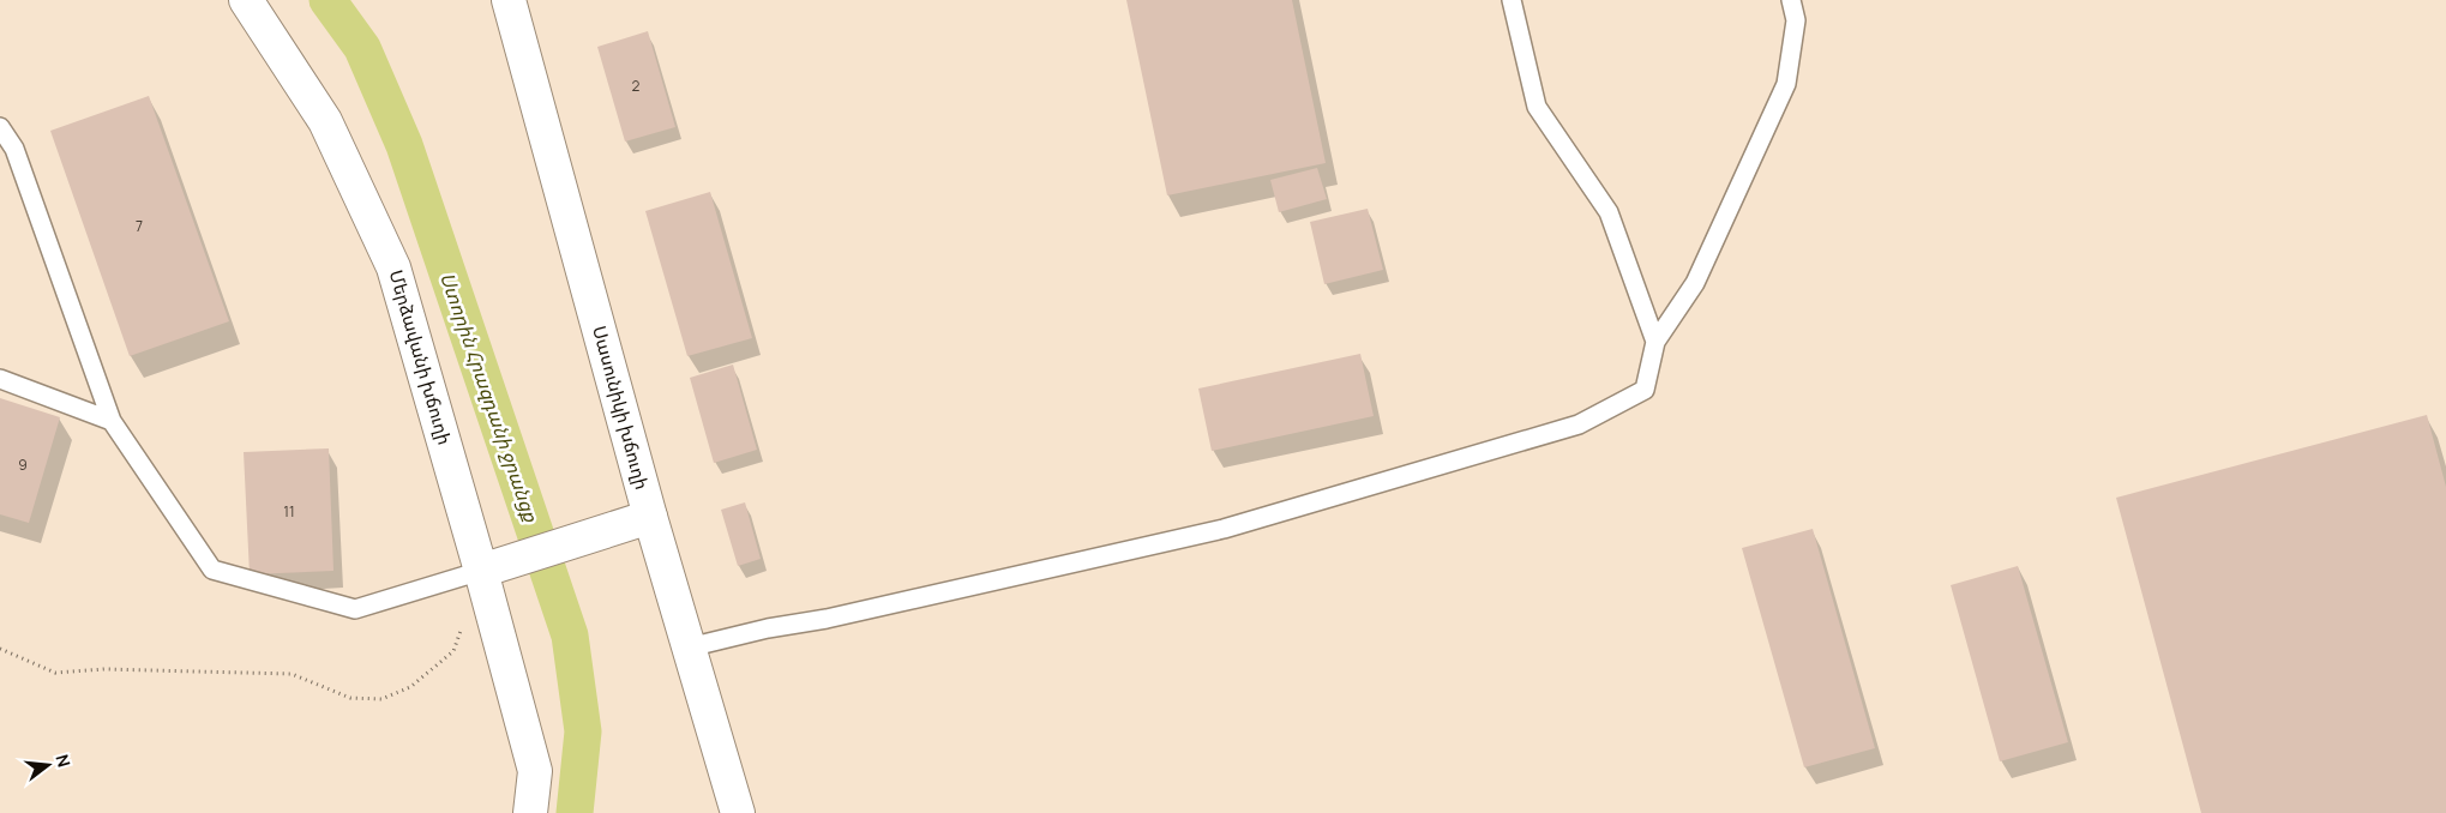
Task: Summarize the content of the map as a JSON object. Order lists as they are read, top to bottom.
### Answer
{
  "streets": {
    "street": ["Մերձավանի խճուղի", "Սասունիկի խճուղի"]
  },
  "water": ["Ստորին Հրազդանի ջրանցք"],
  "house_numbers": [
    "2",
    "7",
    "9",
    "11"
  ],
  "north": "right"
}
